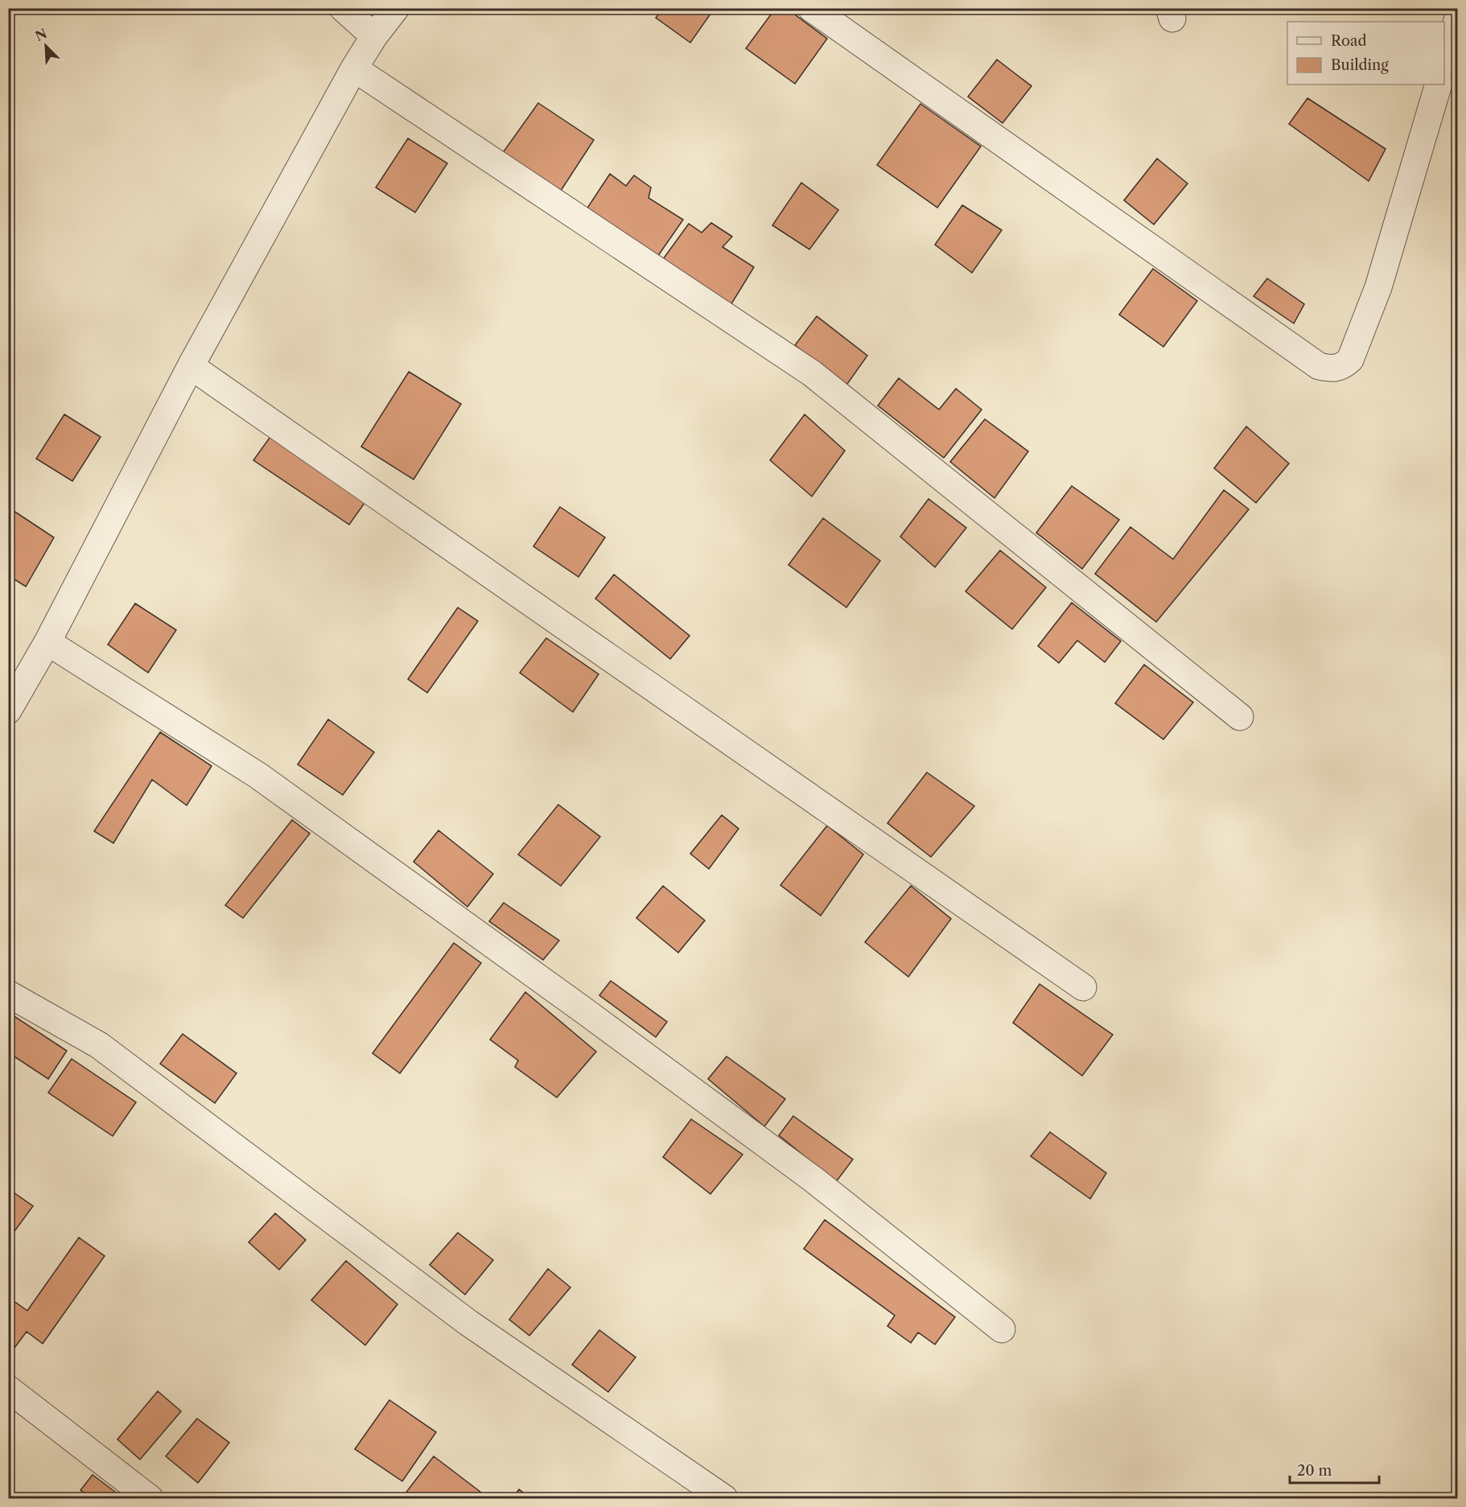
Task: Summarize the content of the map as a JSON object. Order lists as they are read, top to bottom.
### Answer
{
  "legend": ["Road", "Building"],
  "scale_bar": "20 m",
  "north": "top left"
}
